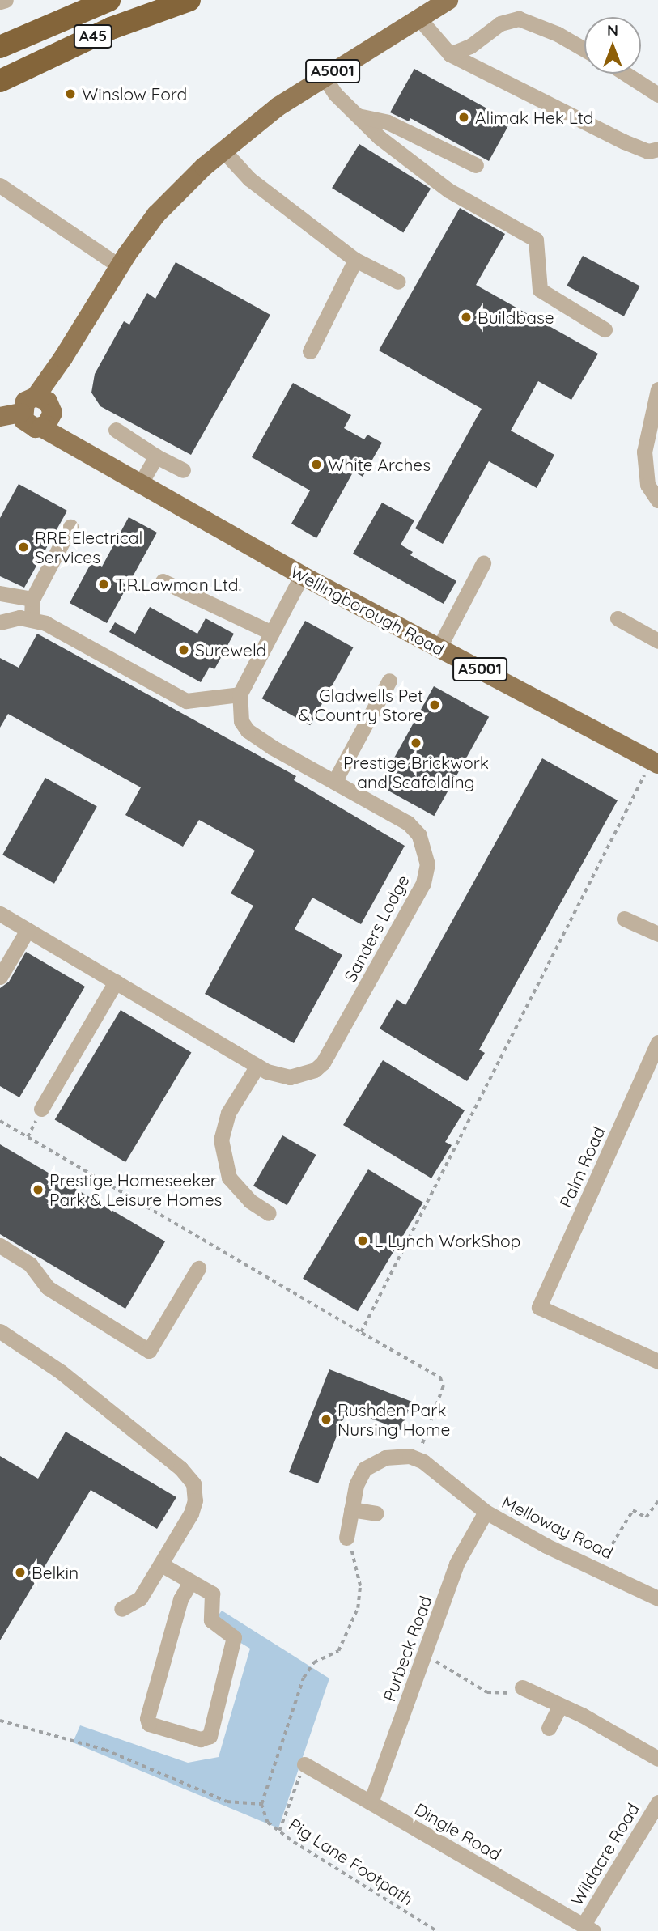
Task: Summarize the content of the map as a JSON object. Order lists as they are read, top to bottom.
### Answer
{
  "streets": {
    "highway": ["A45"],
    "main road": ["A5001", "Wellingborough Road"],
    "street": [
      "Sanders Lodge",
      "Palm Road",
      "Melloway Road",
      "Purbeck Road",
      "Dingle Road",
      "Wildacre Road"
    ],
    "path": ["Pig Lane Footpath"]
  },
  "crossings": [
    ["A5001", "Wellingborough Road"],
    ["Melloway Road", "Purbeck Road"],
    ["Purbeck Road", "Dingle Road"],
    ["Dingle Road", "Wildacre Road"]
  ],
  "places": [
    "Winslow Ford",
    "Alimak Hek Ltd",
    "Buildbase",
    "White Arches",
    "RRE Electrical Services",
    "T.R.Lawman Ltd.",
    "Sureweld",
    "Gladwells Pet & Country Store",
    "Prestige Brickwork and Scafolding",
    "Prestige Homeseeker Park & Leisure Homes",
    "L Lynch WorkShop",
    "Rushden Park Nursing Home",
    "Belkin"
  ],
  "north": "top"
}
